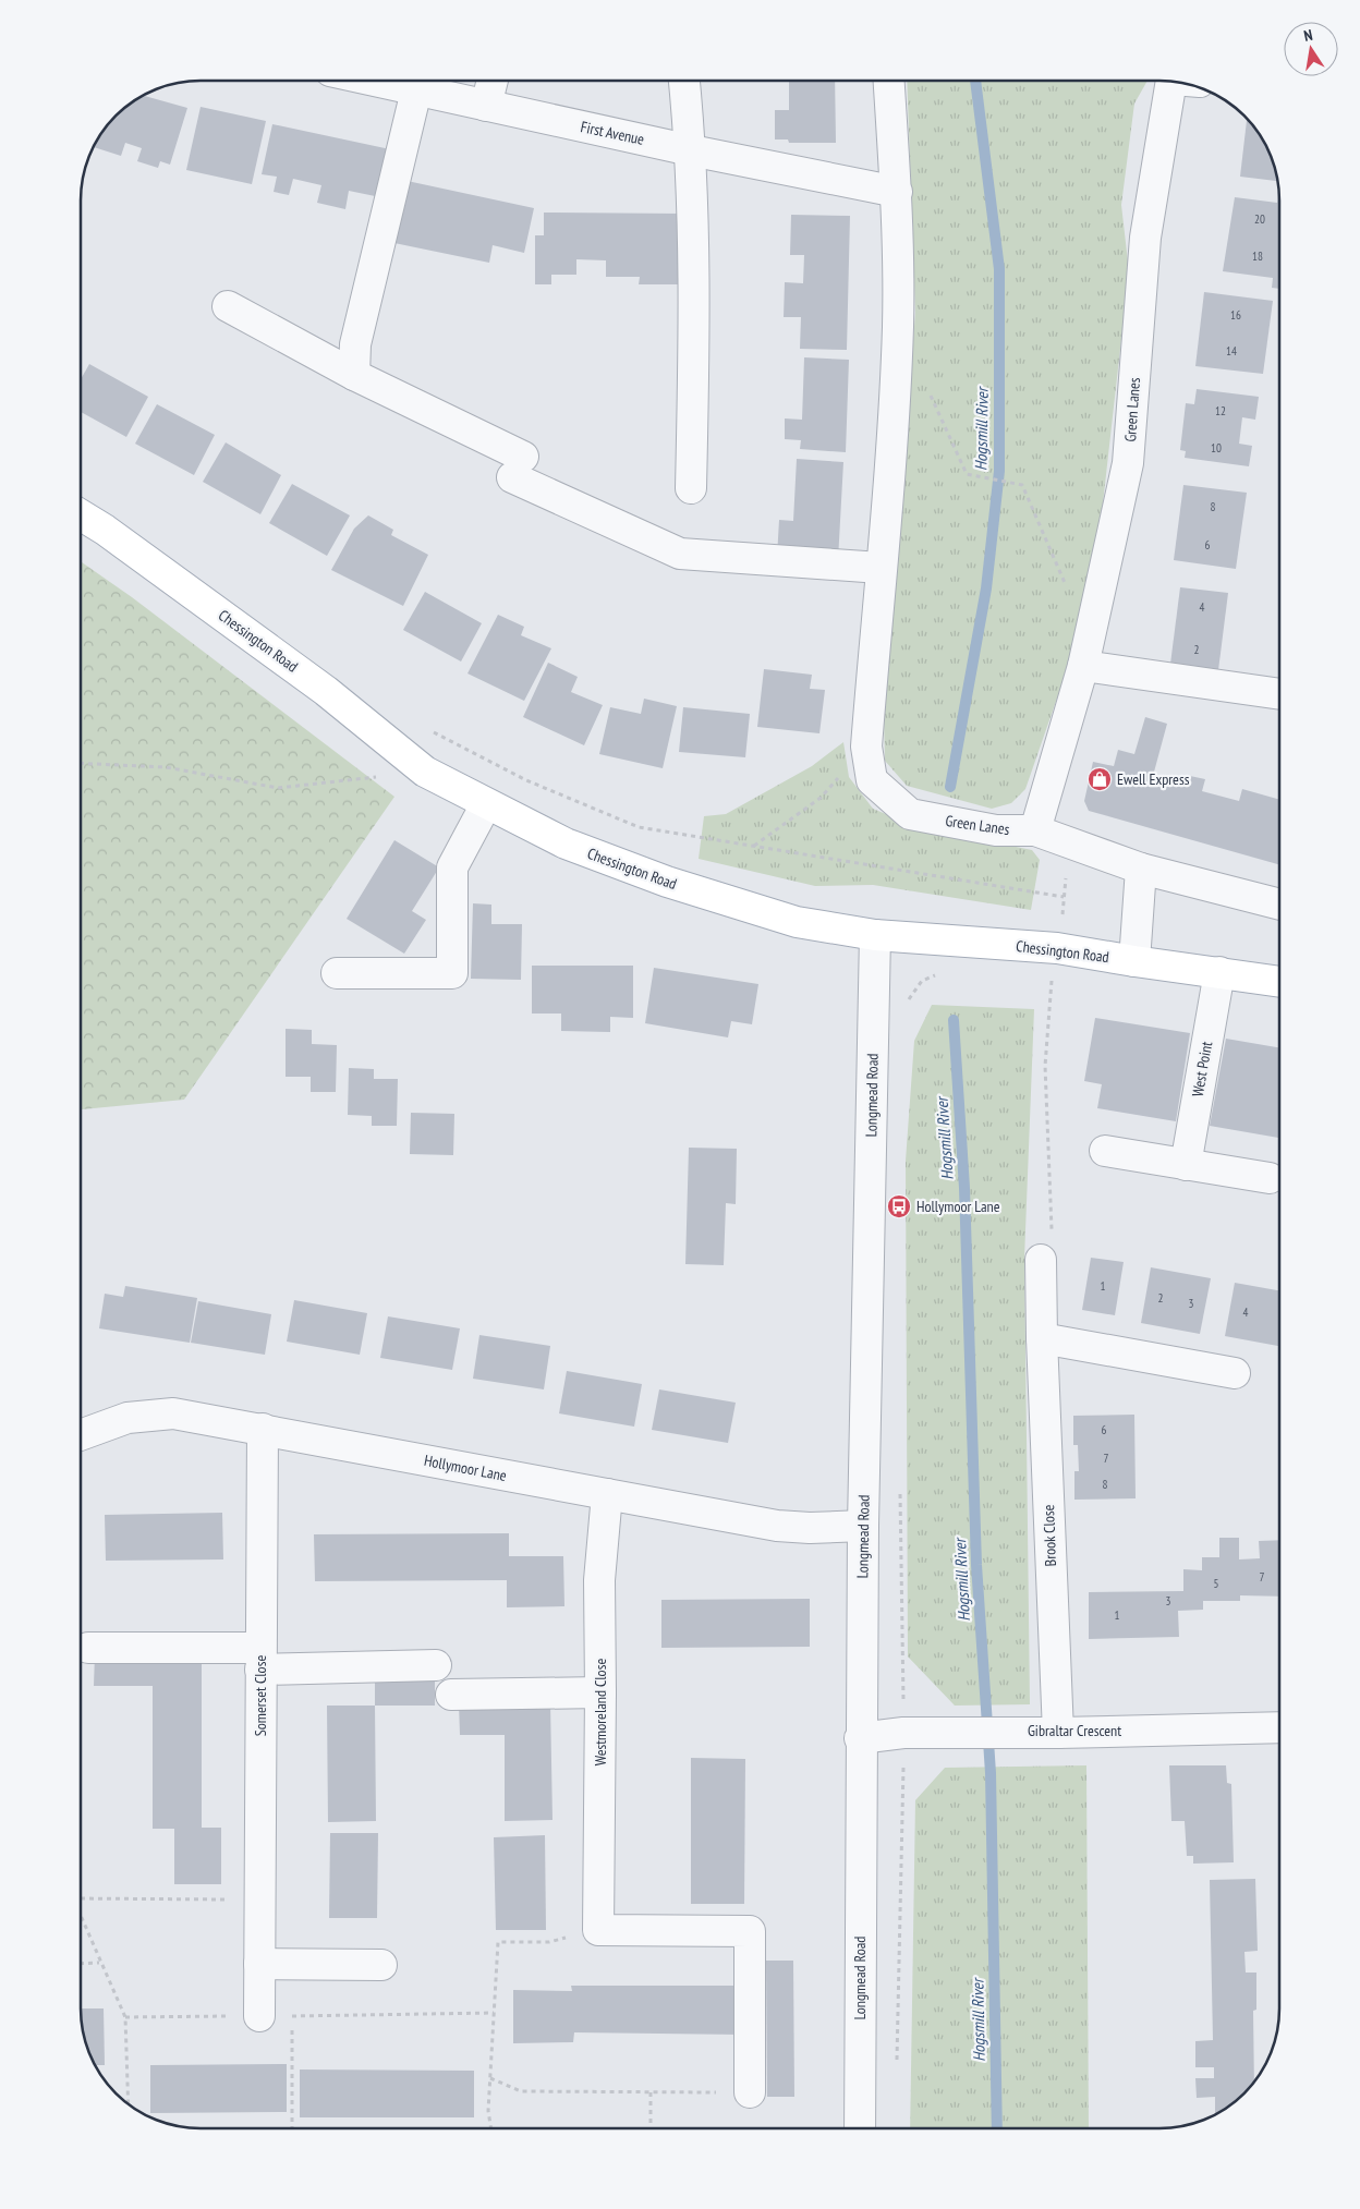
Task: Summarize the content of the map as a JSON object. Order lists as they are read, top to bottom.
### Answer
{
  "streets": {
    "main road": ["Chessington Road"],
    "street": [
      "First Avenue",
      "Green Lanes",
      "West Point",
      "Longmead Road",
      "Hollymoor Lane",
      "Brook Close",
      "Somerset Close",
      "Westmoreland Close",
      "Gibraltar Crescent"
    ]
  },
  "crossings": [
    ["First Avenue", "Green Lanes"],
    ["Chessington Road", "West Point"],
    ["Chessington Road", "Longmead Road"],
    ["Longmead Road", "Hollymoor Lane"],
    ["Longmead Road", "Gibraltar Crescent"],
    ["Hollymoor Lane", "Somerset Close"],
    ["Hollymoor Lane", "Westmoreland Close"],
    ["Brook Close", "Gibraltar Crescent"]
  ],
  "water": ["Hogsmill River"],
  "places": {
    "shop": ["Ewell Express"],
    "bus stop": ["Hollymoor Lane"]
  },
  "house_numbers": [
    "20",
    "18",
    "16",
    "14",
    "12",
    "10",
    "8",
    "6",
    "4",
    "2",
    "1",
    "2",
    "3",
    "4",
    "6",
    "7",
    "8",
    "7",
    "5",
    "3",
    "1"
  ],
  "north": "top"
}
